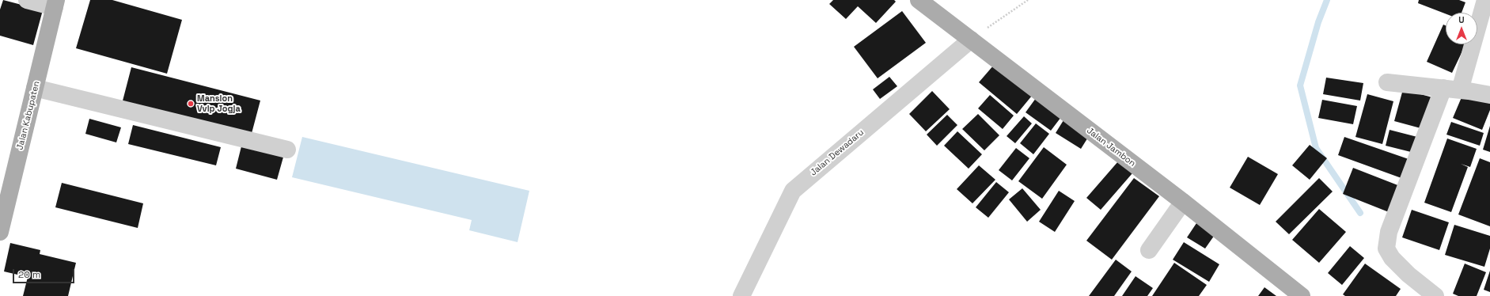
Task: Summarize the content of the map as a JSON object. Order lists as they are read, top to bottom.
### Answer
{
  "streets": {
    "main road": ["Jalan Kabupaten", "Jalan Jambon"],
    "street": ["Jalan Dewadaru"]
  },
  "crossings": [
    ["Jalan Jambon", "Jalan Dewadaru"]
  ],
  "places": ["Mansion Vvip Jogja"],
  "scale_bar": "20 m",
  "north": "top"
}
